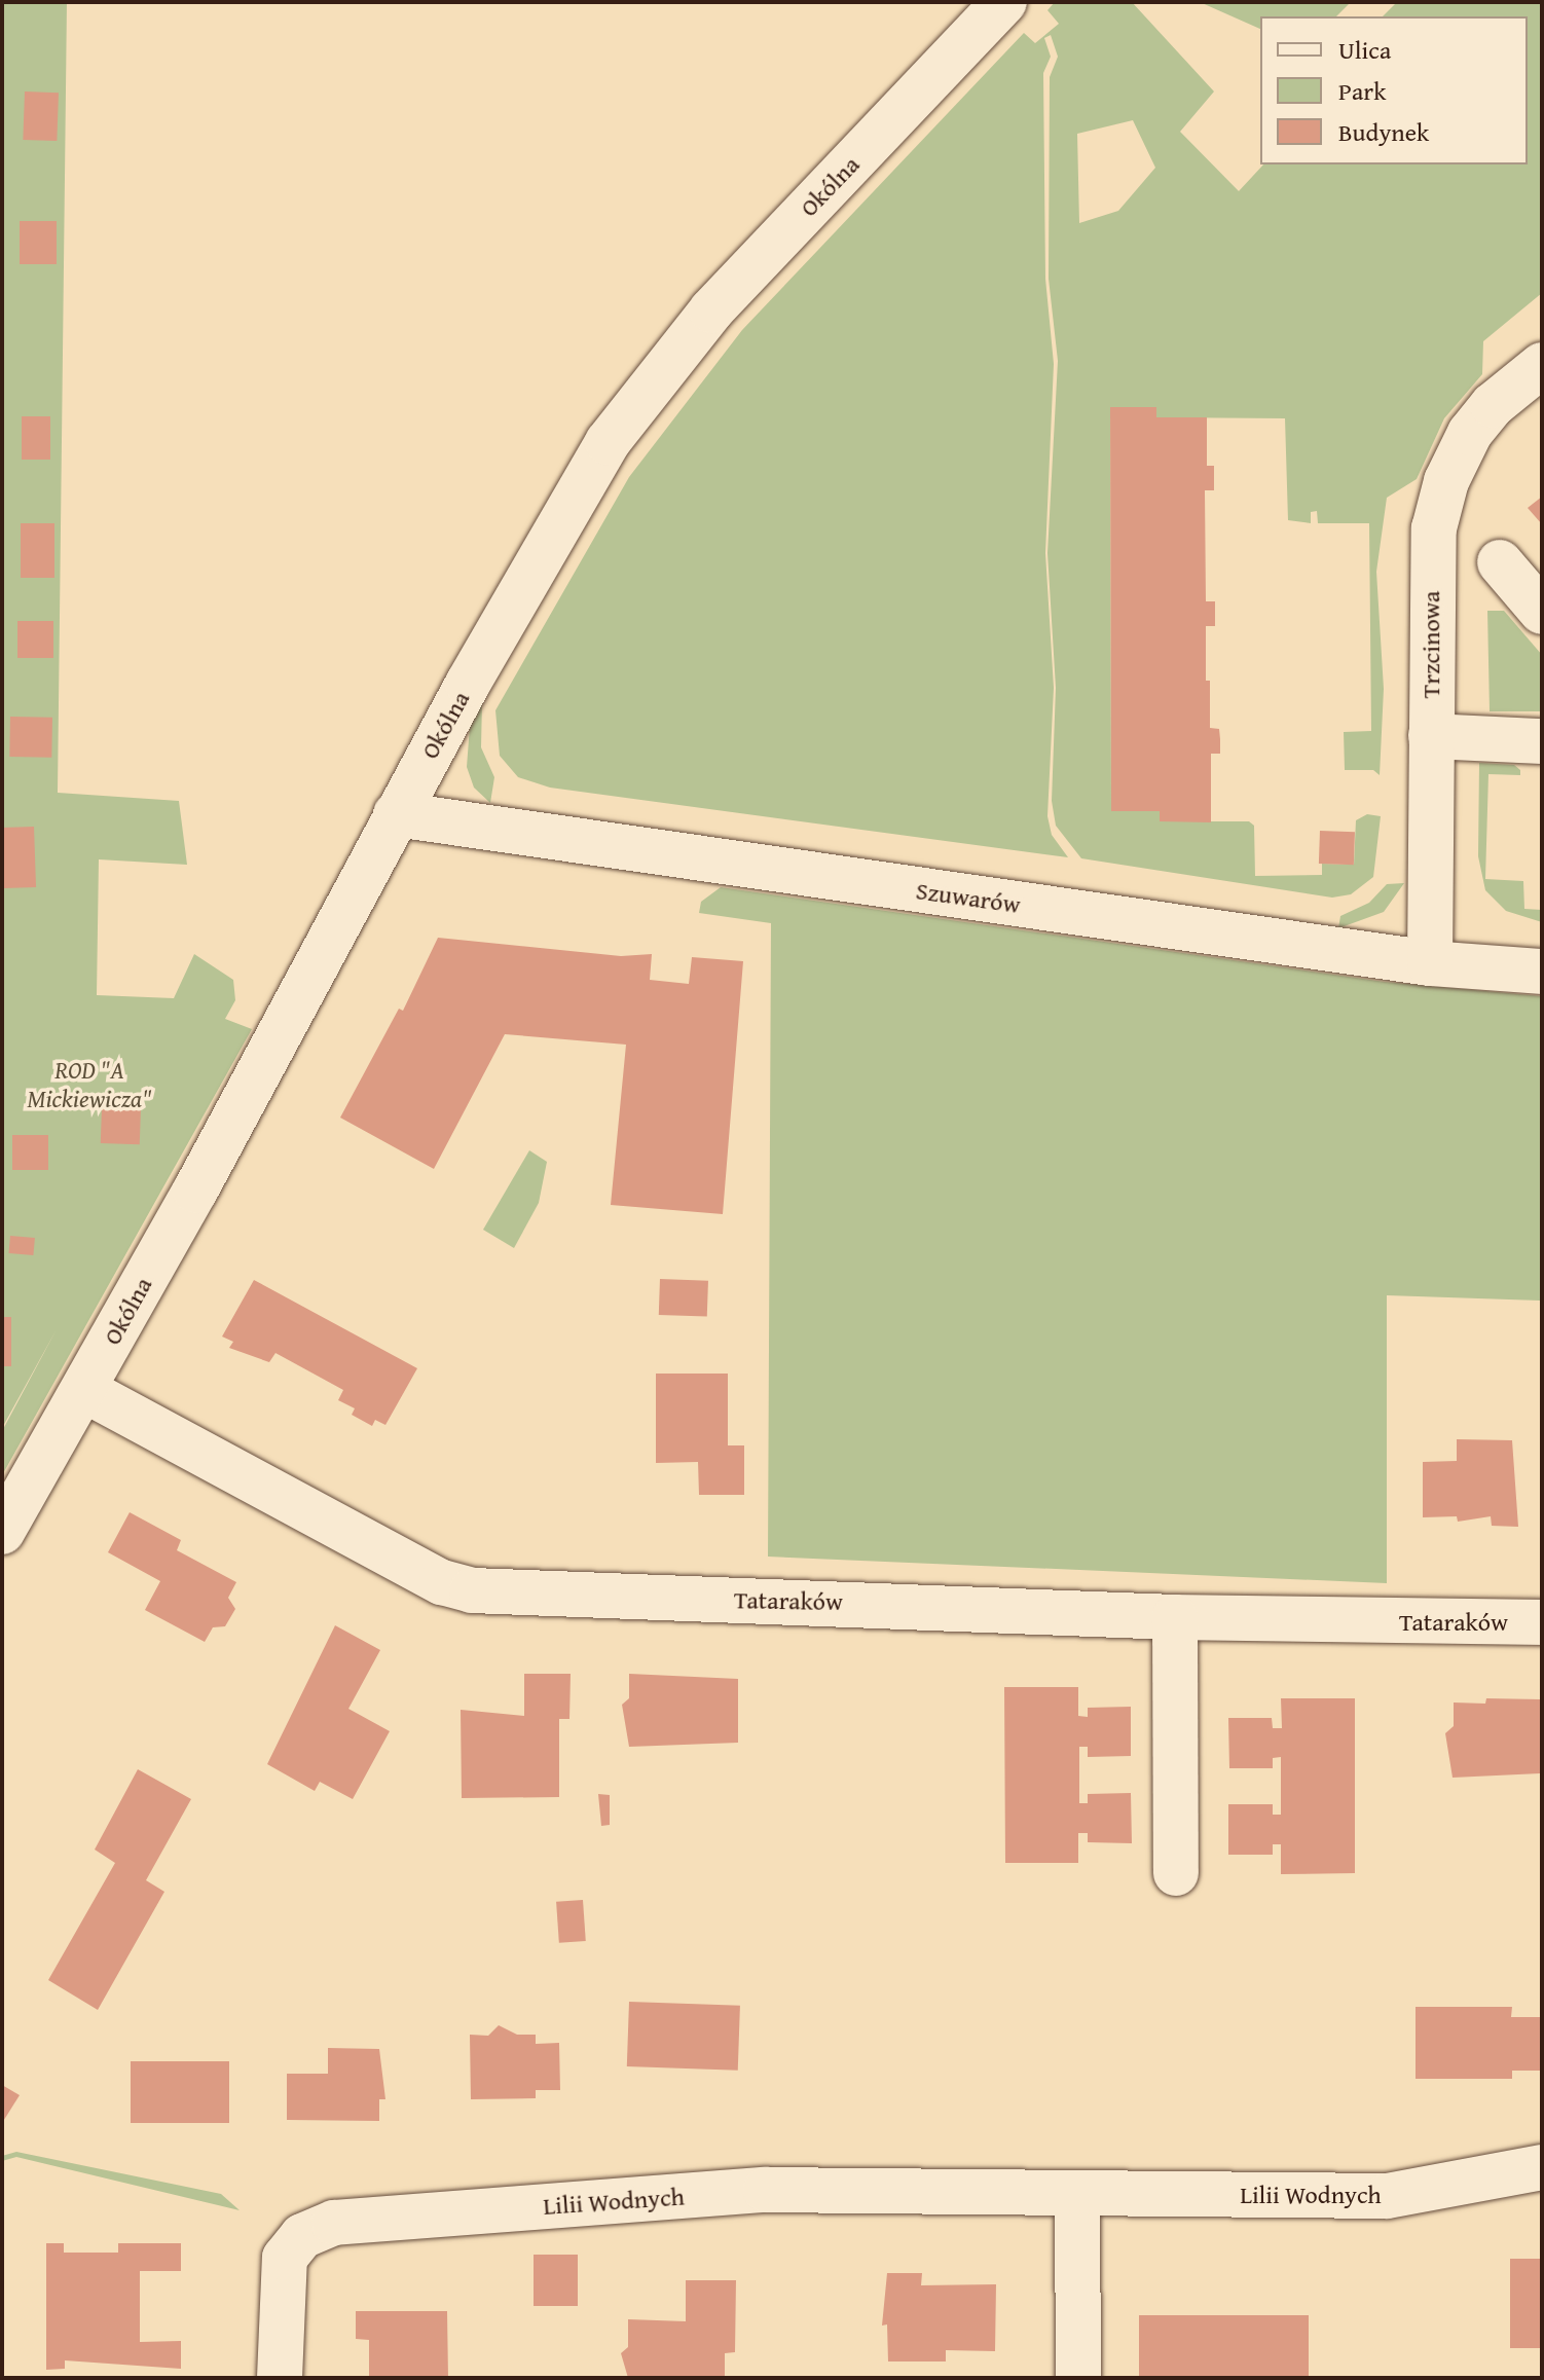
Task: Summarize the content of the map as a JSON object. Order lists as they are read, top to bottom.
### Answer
{
  "streets": {
    "street": [
      "Okólna",
      "Trzcinowa",
      "Szuwarów",
      "Tataraków",
      "Lilii Wodnych"
    ]
  },
  "crossings": [
    ["Okólna", "Szuwarów"],
    ["Okólna", "Tataraków"],
    ["Trzcinowa", "Szuwarów"]
  ],
  "parks": ["ROD \"A Mickiewicza\""],
  "legend": ["Ulica", "Park", "Budynek"]
}
